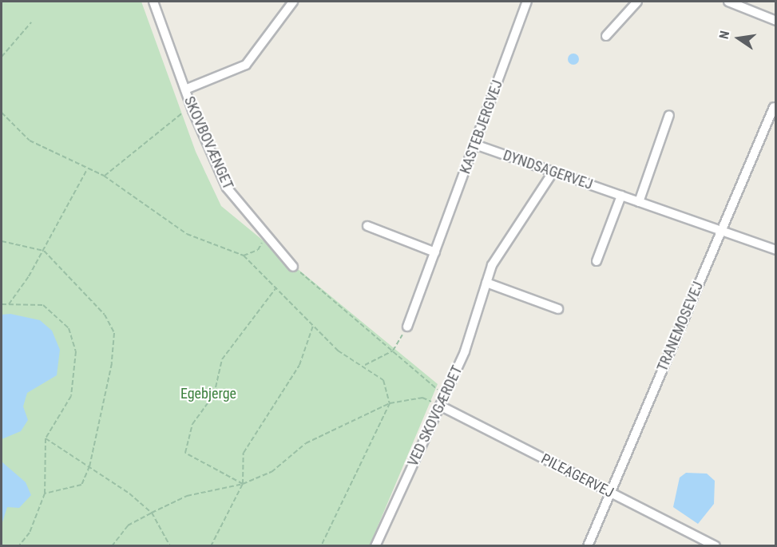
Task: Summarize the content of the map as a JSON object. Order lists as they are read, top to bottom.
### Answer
{
  "streets": {
    "street": [
      "KASTEBJERGVEJ",
      "SKOVBOVÆNGET",
      "DYNDSAGERVEJ",
      "TRANEMOSEVEJ",
      "VED SKOVGÆRDET",
      "PILEAGERVEJ"
    ]
  },
  "crossings": [
    ["KASTEBJERGVEJ", "DYNDSAGERVEJ"],
    ["DYNDSAGERVEJ", "TRANEMOSEVEJ"],
    ["DYNDSAGERVEJ", "VED SKOVGÆRDET"],
    ["TRANEMOSEVEJ", "PILEAGERVEJ"],
    ["VED SKOVGÆRDET", "PILEAGERVEJ"]
  ],
  "parks": ["Egebjerge"],
  "north": "left"
}
